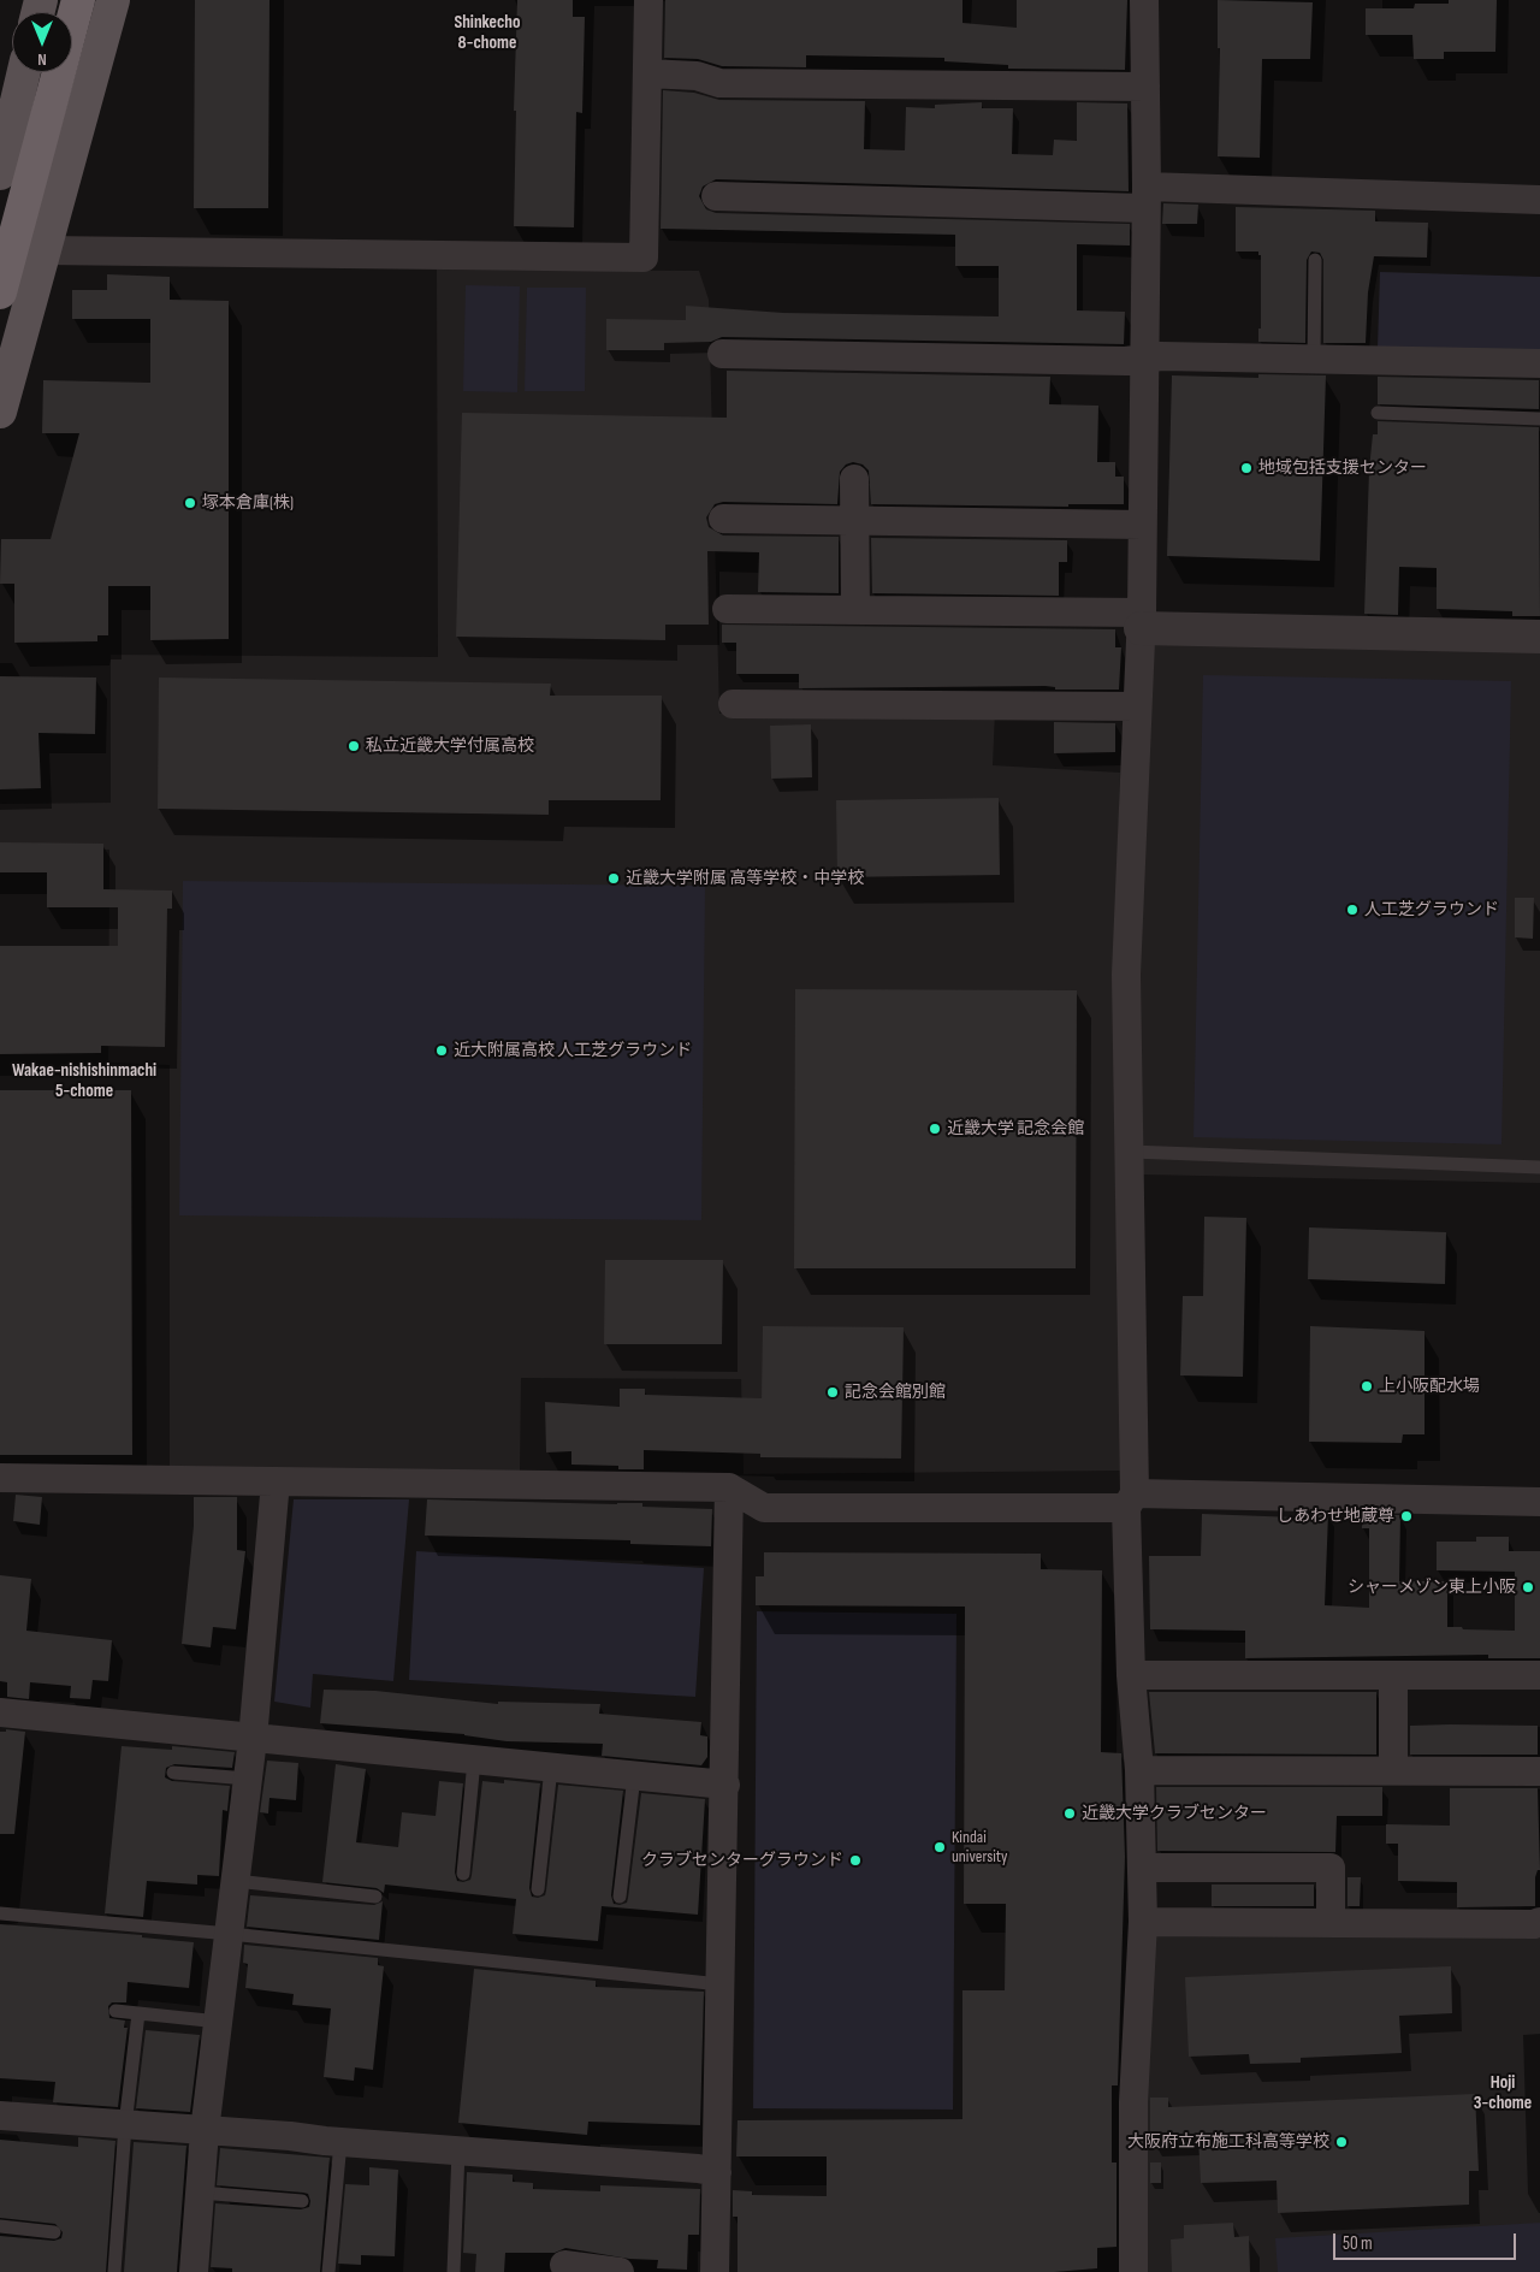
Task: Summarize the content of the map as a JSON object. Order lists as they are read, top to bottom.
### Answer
{
  "districts": ["Shinkecho 8-chome", "Wakae-nishishinmachi 5-chome", "Hoji 3-chome"],
  "places": [
    "地域包括支援センター",
    "塚本倉庫(株)",
    "私立近畿大学付属高校",
    "近畿大学附属 高等学校・中学校",
    "人工芝グラウンド",
    "近大附属高校 人工芝グラウンド",
    "近畿大学 記念会館",
    "上小阪配水場",
    "記念会館別館",
    "しあわせ地蔵尊",
    "シャーメゾン東上小阪",
    "近畿大学クラブセンター",
    "Kindai university",
    "クラブセンターグラウンド",
    "大阪府立布施工科高等学校"
  ],
  "scale_bar": "50 m",
  "north": "bottom"
}
